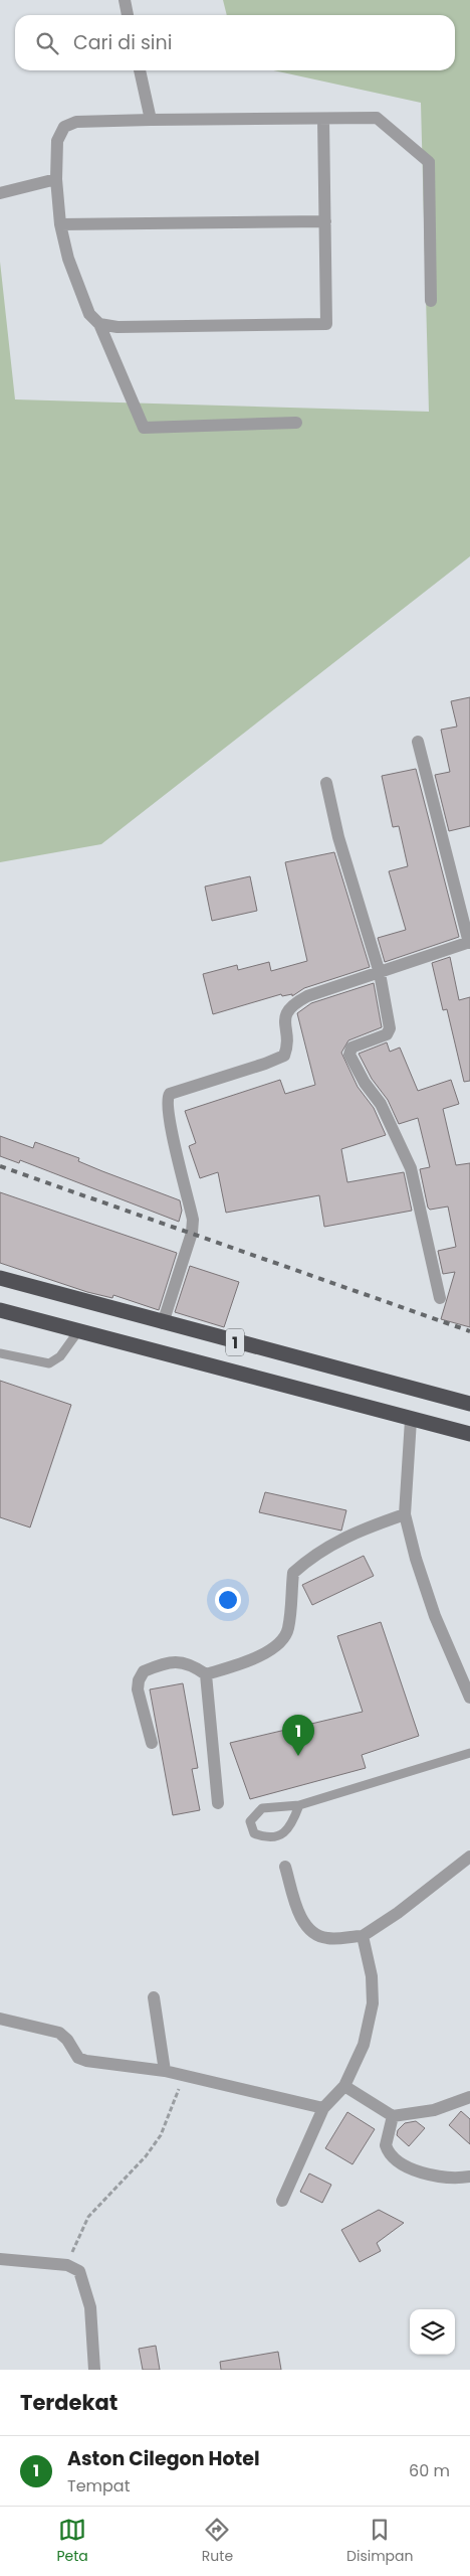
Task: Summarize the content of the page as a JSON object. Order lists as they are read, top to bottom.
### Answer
{
  "streets": {
    "highway": ["1"]
  },
  "page": {
    "search": "Cari di sini",
    "pins": "1",
    "heading": "Terdekat",
    "list": [
      {
        "mark": "1",
        "name": "Aston Cilegon Hotel",
        "note": "Tempat",
        "value": "60 m"
      }
    ],
    "nav": ["Peta", "Rute", "Disimpan"]
  }
}
